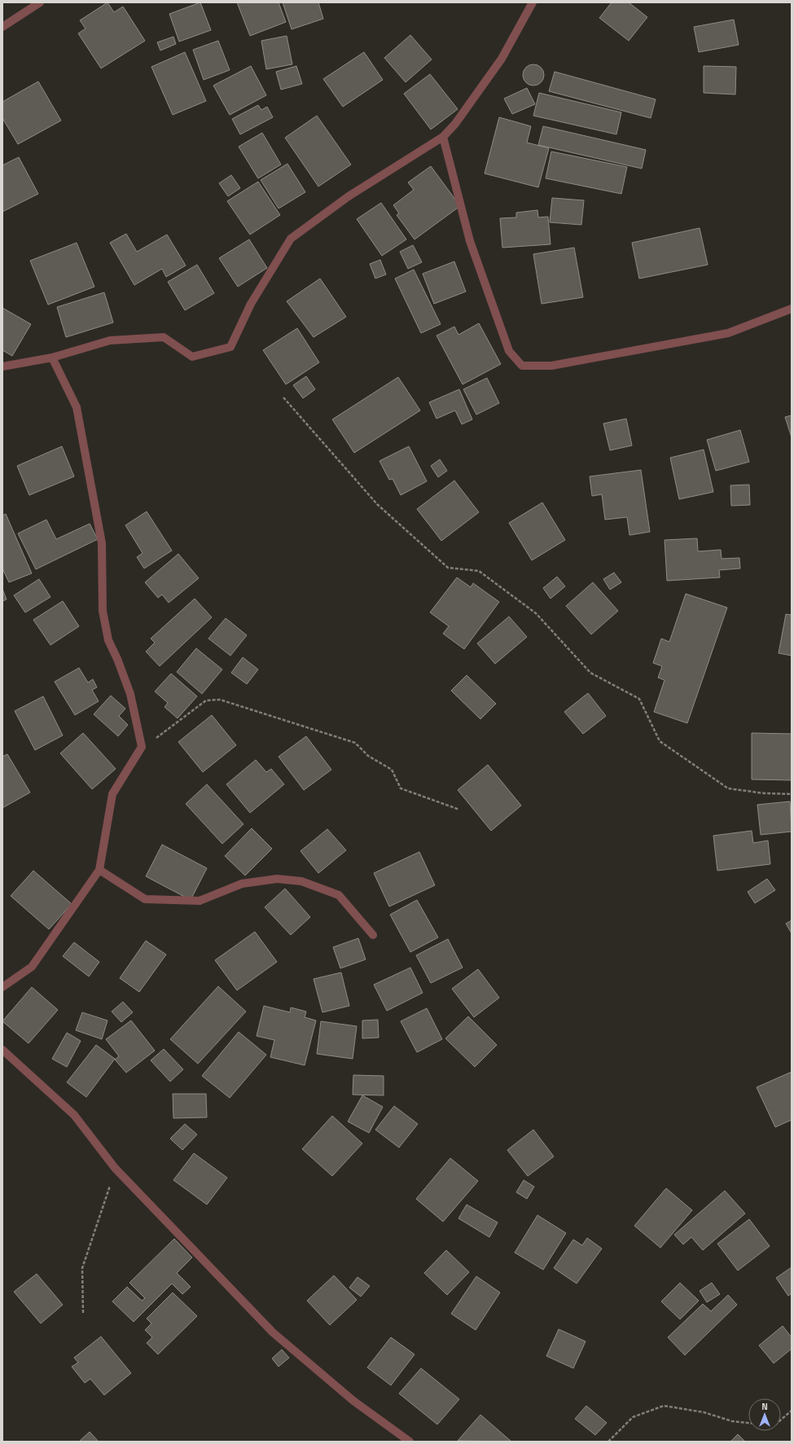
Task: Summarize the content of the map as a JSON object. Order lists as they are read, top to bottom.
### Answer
{
  "north": "top"
}
